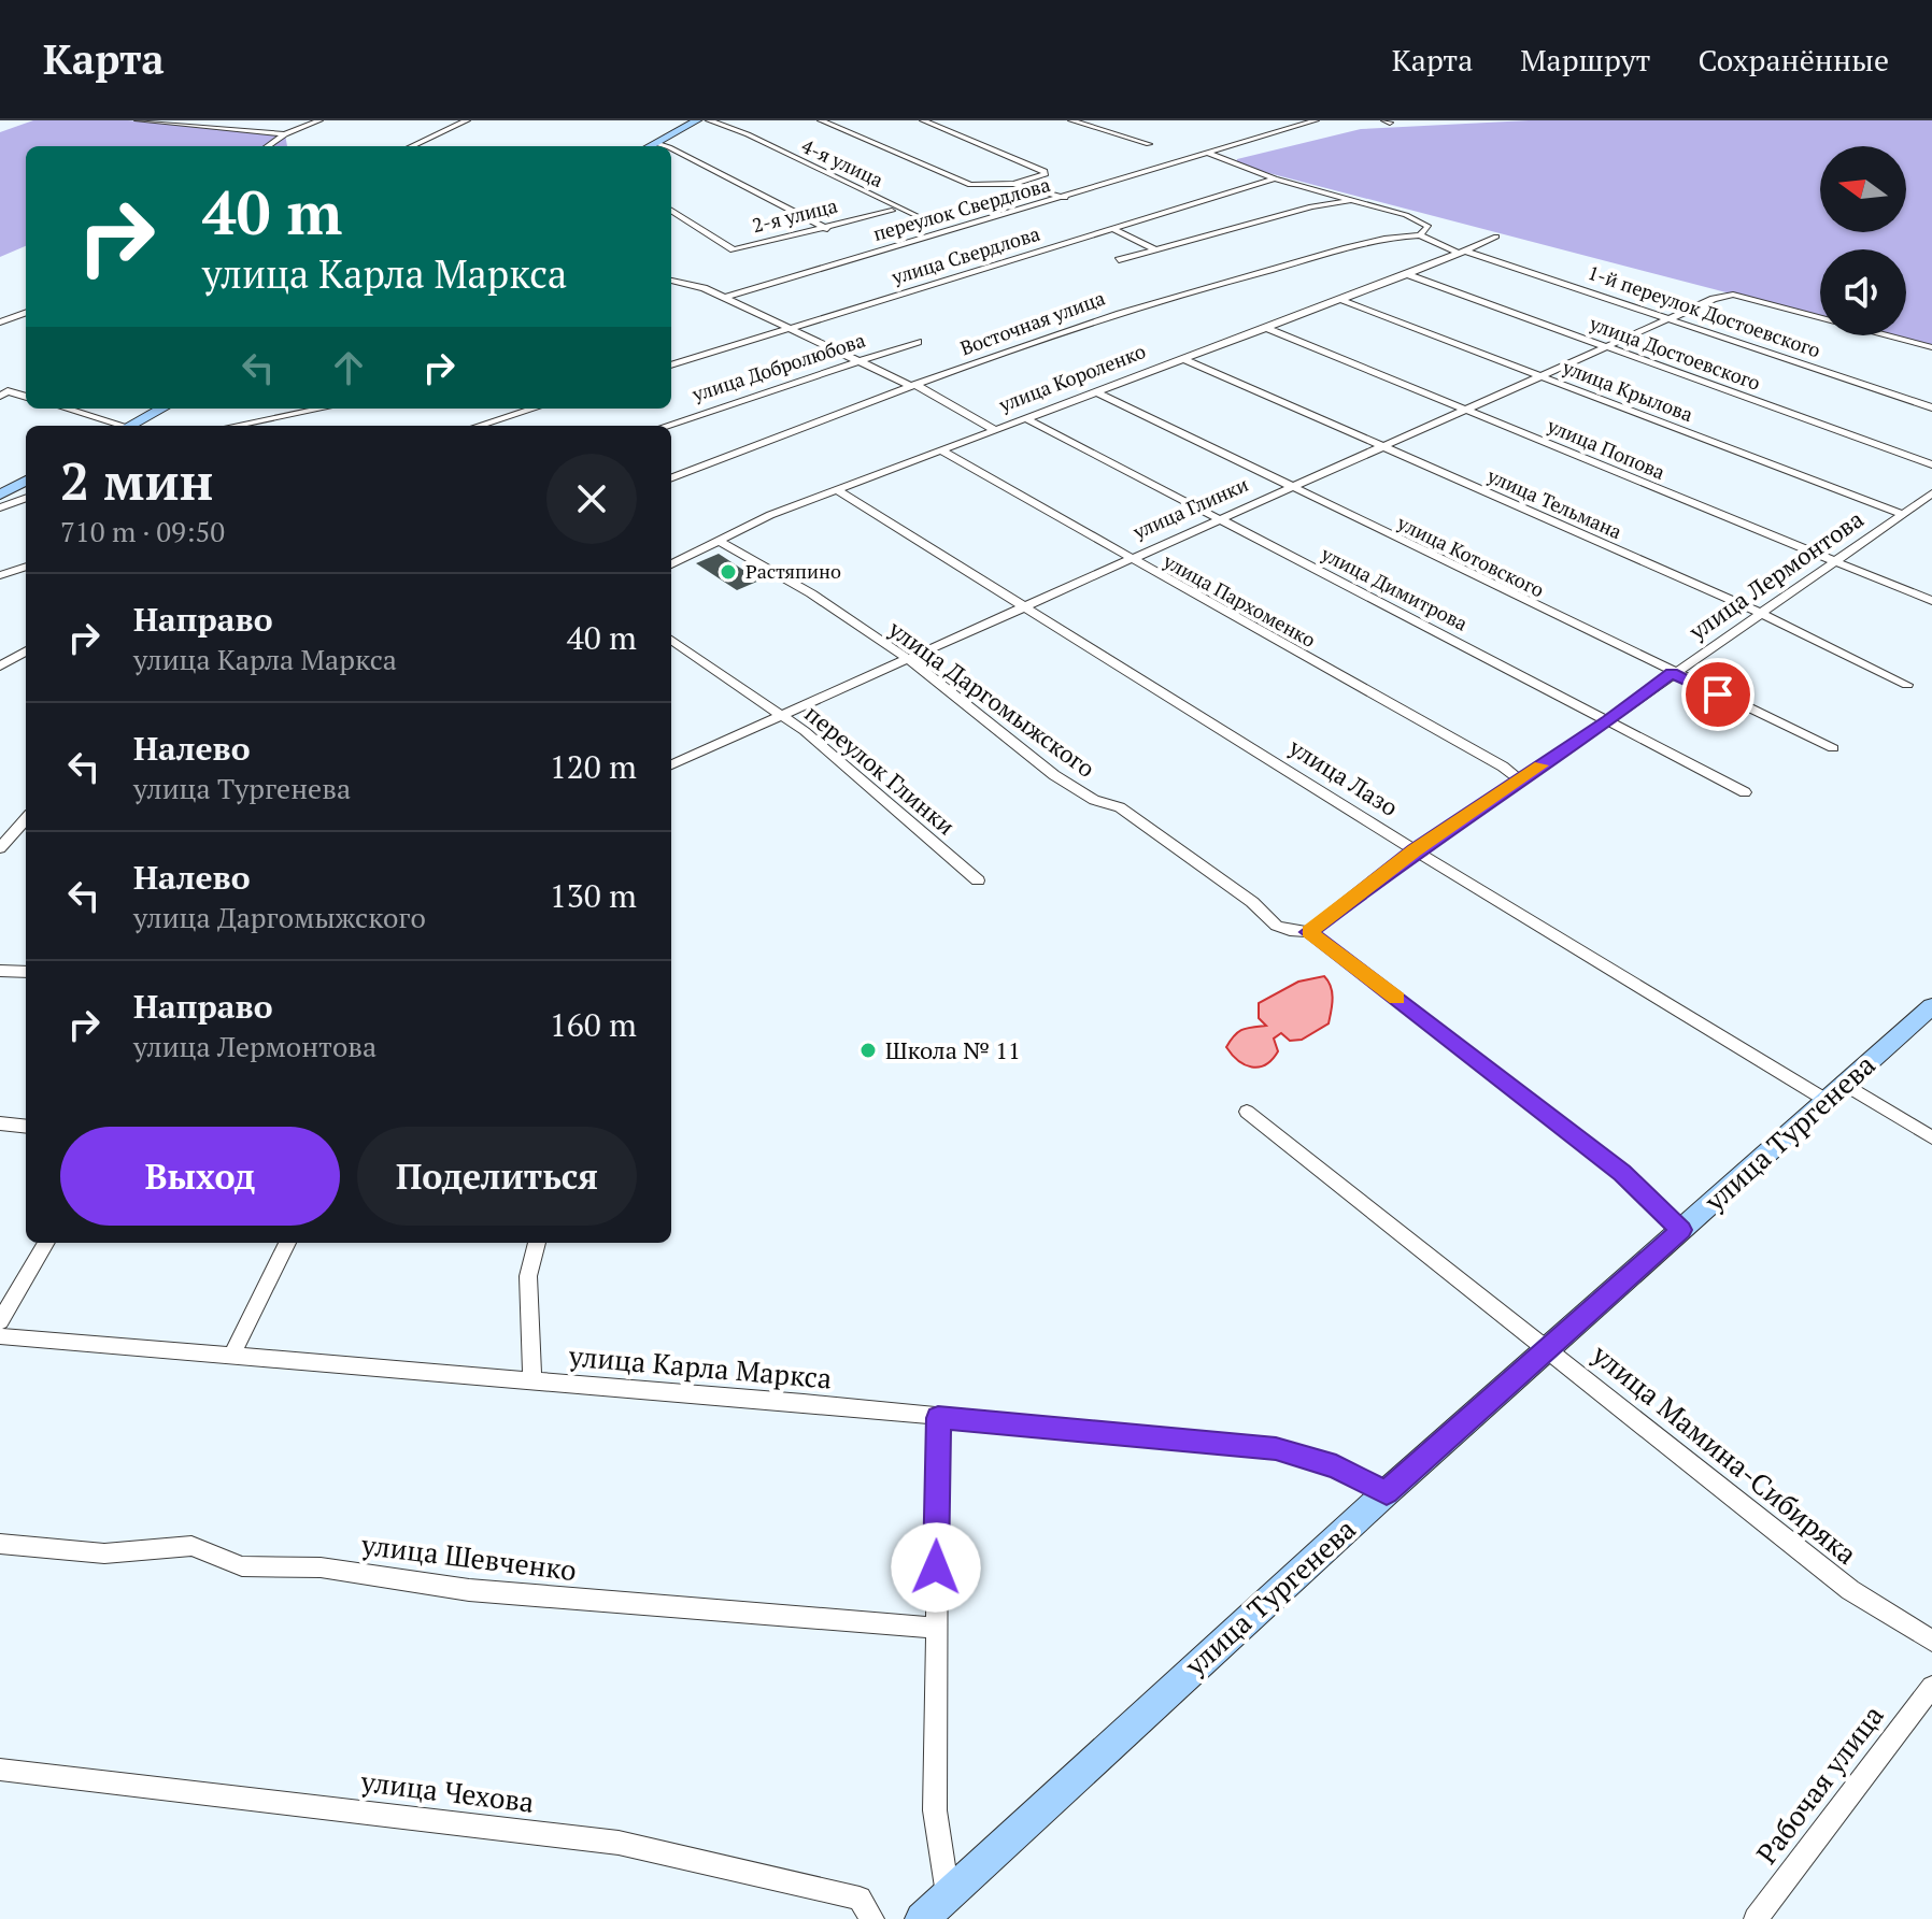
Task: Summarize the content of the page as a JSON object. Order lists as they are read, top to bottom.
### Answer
{
  "streets": {
    "street": [
      "4-я улица",
      "переулок Свердлова",
      "2-я улица",
      "улица Свердлова",
      "1-й переулок Достоевского",
      "Восточная улица",
      "улица Достоевского",
      "улица Добролюбова",
      "улица Короленко",
      "улица Крылова",
      "улица Попова",
      "улица Тельмана",
      "улица Глинки",
      "улица Котовского",
      "улица Лермонтова",
      "улица Димитрова",
      "улица Пархоменко",
      "улица Даргомыжского",
      "переулок Глинки",
      "улица Лазо",
      "улица Тургенева",
      "улица Карла Маркса",
      "улица Мамина-Сибиряка",
      "улица Шевченко",
      "Рабочая улица",
      "улица Чехова"
    ]
  },
  "crossings": [
    ["переулок Свердлова", "1-й переулок Достоевского"],
    ["улица Свердлова", "1-й переулок Достоевского"],
    ["1-й переулок Достоевского", "Восточная улица"],
    ["1-й переулок Достоевского", "улица Короленко"],
    ["1-й переулок Достоевского", "улица Глинки"],
    ["улица Достоевского", "улица Короленко"],
    ["улица Достоевского", "улица Глинки"],
    ["улица Короленко", "улица Крылова"],
    ["улица Короленко", "улица Попова"],
    ["улица Короленко", "улица Тельмана"],
    ["улица Короленко", "улица Котовского"],
    ["улица Короленко", "улица Димитрова"],
    ["улица Короленко", "улица Пархоменко"],
    ["улица Короленко", "улица Даргомыжского"],
    ["улица Короленко", "улица Лазо"],
    ["улица Крылова", "улица Глинки"],
    ["улица Крылова", "улица Лермонтова"],
    ["улица Попова", "улица Глинки"],
    ["улица Попова", "улица Лермонтова"],
    ["улица Тельмана", "улица Глинки"],
    ["улица Тельмана", "улица Лермонтова"],
    ["улица Глинки", "улица Котовского"],
    ["улица Глинки", "улица Димитрова"],
    ["улица Глинки", "улица Пархоменко"],
    ["улица Глинки", "улица Даргомыжского"],
    ["улица Глинки", "переулок Глинки"],
    ["улица Глинки", "улица Лазо"],
    ["улица Котовского", "улица Лермонтова"],
    ["улица Лермонтова", "улица Димитрова"],
    ["улица Лермонтова", "улица Пархоменко"],
    ["улица Лермонтова", "улица Даргомыжского"],
    ["улица Лермонтова", "улица Лазо"],
    ["улица Даргомыжского", "улица Тургенева"],
    ["улица Лазо", "улица Тургенева"],
    ["улица Тургенева", "улица Карла Маркса"],
    ["улица Тургенева", "улица Мамина-Сибиряка"]
  ],
  "places": ["Растяпино", "Школа № 11"],
  "north": "left",
  "page": {
    "header": "Карта",
    "nav": ["Карта", "Маршрут", "Сохранённые"],
    "turn": ["40 m", "улица Карла Маркса"],
    "heading": ["2 мин", "710 m · 09:50"],
    "list": [
      {
        "name": "Направо",
        "note": "улица Карла Маркса",
        "value": "40 m"
      },
      {
        "name": "Налево",
        "note": "улица Тургенева",
        "value": "120 m"
      },
      {
        "name": "Налево",
        "note": "улица Даргомыжского",
        "value": "130 m"
      },
      {
        "name": "Направо",
        "note": "улица Лермонтова",
        "value": "160 m"
      }
    ],
    "buttons": ["Выход", "Поделиться"]
  }
}
